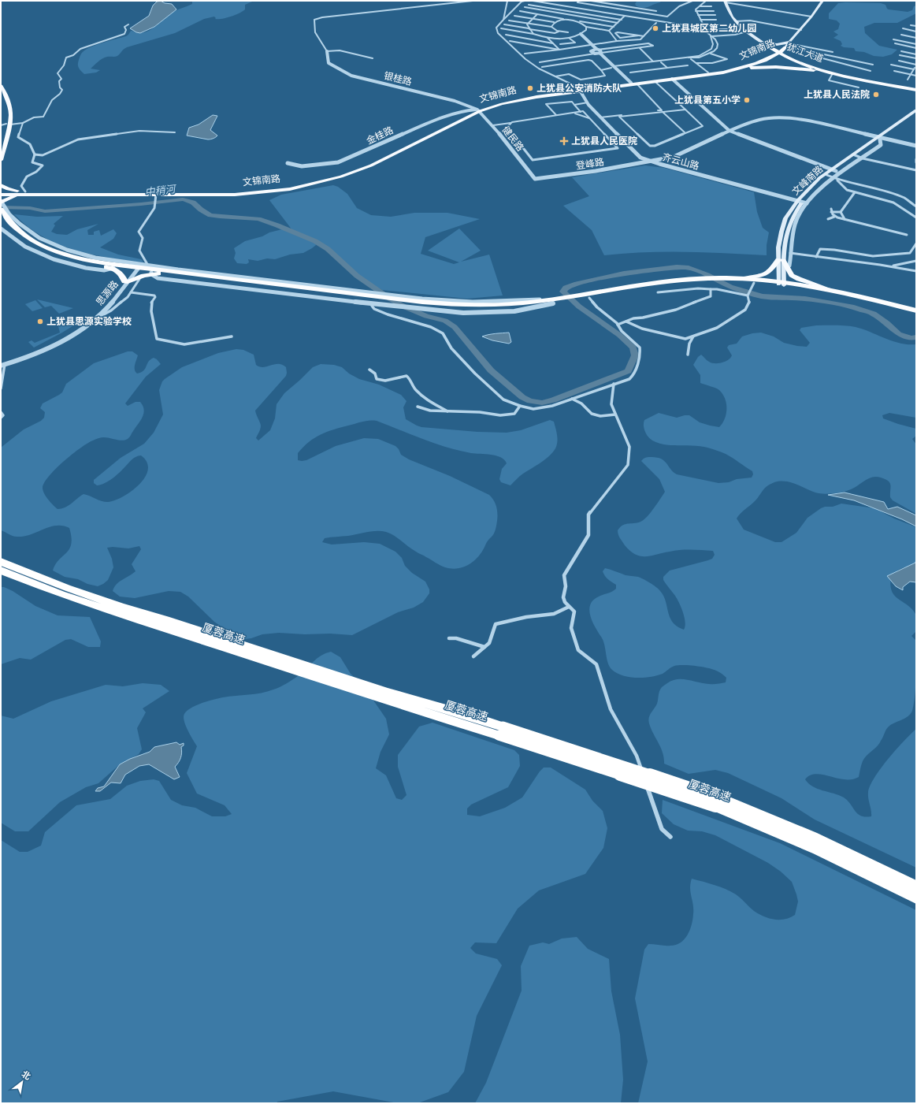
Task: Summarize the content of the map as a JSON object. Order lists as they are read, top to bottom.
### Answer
{
  "streets": {
    "highway": ["厦蓉高速"],
    "main road": ["文锦南路", "犹江大道", "文峰南路"],
    "street": [
      "银桂路",
      "金桂路",
      "健民路",
      "齐云山路",
      "登峰路",
      "思源路"
    ]
  },
  "crossings": [
    ["文锦南路", "犹江大道"],
    ["文锦南路", "银桂路"],
    ["文锦南路", "金桂路"],
    ["文锦南路", "健民路"],
    ["文锦南路", "齐云山路"],
    ["银桂路", "金桂路"],
    ["银桂路", "健民路"],
    ["金桂路", "健民路"],
    ["健民路", "登峰路"],
    ["齐云山路", "登峰路"],
    ["齐云山路", "文峰南路"],
    ["登峰路", "文峰南路"]
  ],
  "water": ["中稍河"],
  "places": {
    "other": [
      "上犹县城区第二幼儿园",
      "上犹县公安消防大队",
      "上犹县人民法院",
      "上犹县第五小学",
      "上犹县思源实验学校"
    ],
    "health": ["上犹县人民医院"]
  },
  "north": "top right"
}
